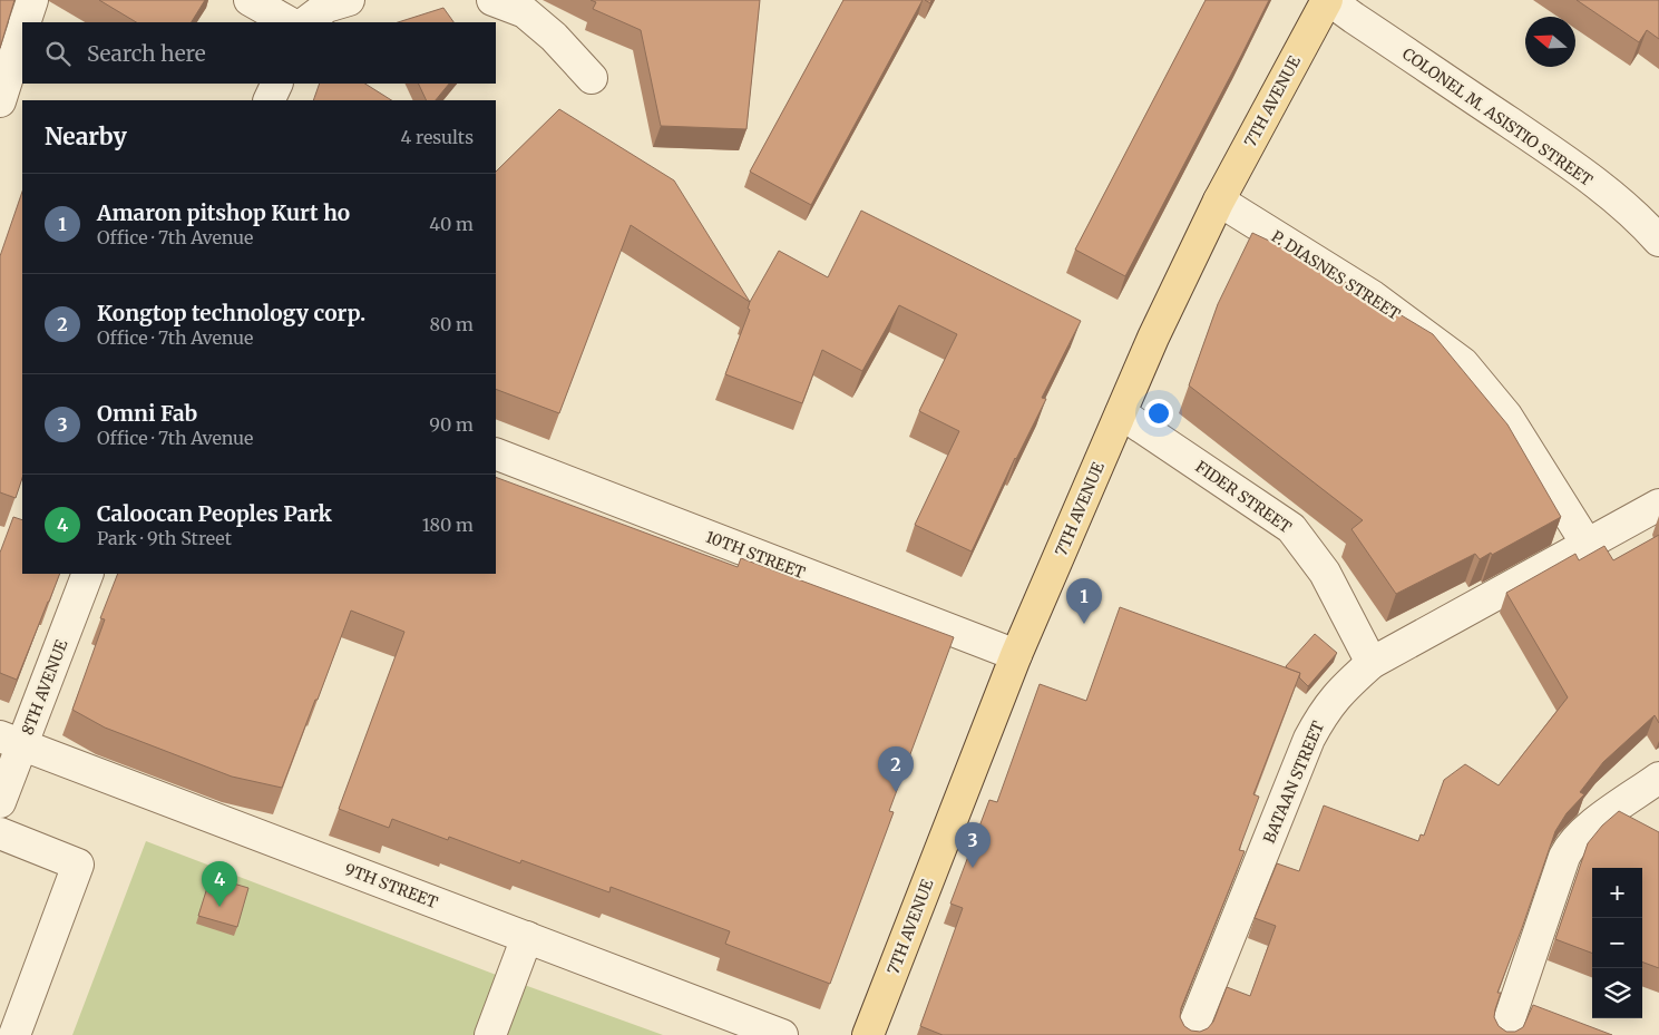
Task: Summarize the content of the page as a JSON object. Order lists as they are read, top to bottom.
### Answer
{
  "streets": {
    "main road": ["7TH AVENUE"],
    "street": [
      "COLONEL M. ASISTIO STREET",
      "P. DIASNES STREET",
      "FIDER STREET",
      "10TH STREET",
      "8TH AVENUE",
      "BATAAN STREET",
      "9TH STREET"
    ]
  },
  "crossings": [
    ["7TH AVENUE", "COLONEL M. ASISTIO STREET"],
    ["7TH AVENUE", "P. DIASNES STREET"],
    ["7TH AVENUE", "FIDER STREET"],
    ["7TH AVENUE", "10TH STREET"],
    ["P. DIASNES STREET", "BATAAN STREET"],
    ["FIDER STREET", "BATAAN STREET"],
    ["8TH AVENUE", "9TH STREET"]
  ],
  "north": "left",
  "page": {
    "search": "Search here",
    "heading": ["Nearby", "4 results"],
    "list": [
      {
        "mark": "1",
        "name": "Amaron pitshop Kurt ho",
        "note": "Office · 7th Avenue",
        "value": "40 m"
      },
      {
        "mark": "2",
        "name": "Kongtop technology corp.",
        "note": "Office · 7th Avenue",
        "value": "80 m"
      },
      {
        "mark": "3",
        "name": "Omni Fab",
        "note": "Office · 7th Avenue",
        "value": "90 m"
      },
      {
        "mark": "4",
        "name": "Caloocan Peoples Park",
        "note": "Park · 9th Street",
        "value": "180 m"
      }
    ],
    "pins": [
      "1",
      "2",
      "3",
      "4"
    ],
    "map_buttons": ["+", "−"]
  }
}
